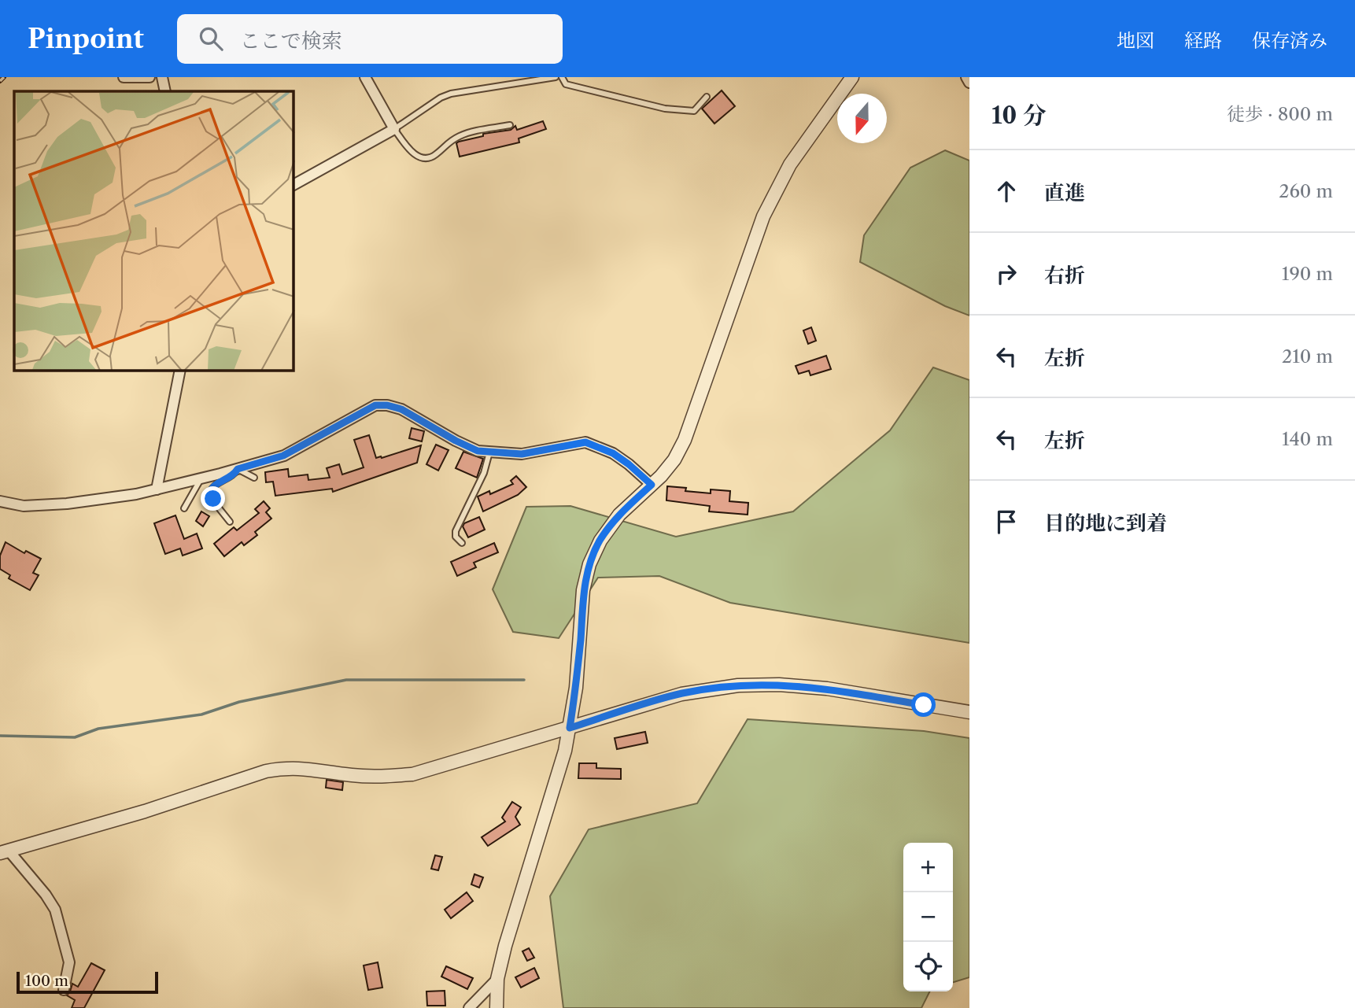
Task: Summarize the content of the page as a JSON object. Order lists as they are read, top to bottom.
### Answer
{
  "scale_bar": "100 m",
  "north": "bottom",
  "page": {
    "header": "Pinpoint",
    "search": "ここで検索",
    "nav": ["地図", "経路", "保存済み"],
    "heading": ["10 分", "徒歩 · 800 m"],
    "list": [
      ["直進", "260 m"],
      ["右折", "190 m"],
      ["左折", "210 m"],
      ["左折", "140 m"],
      "目的地に到着"
    ],
    "map_buttons": ["+", "−"],
    "scale": "100 m"
  }
}
